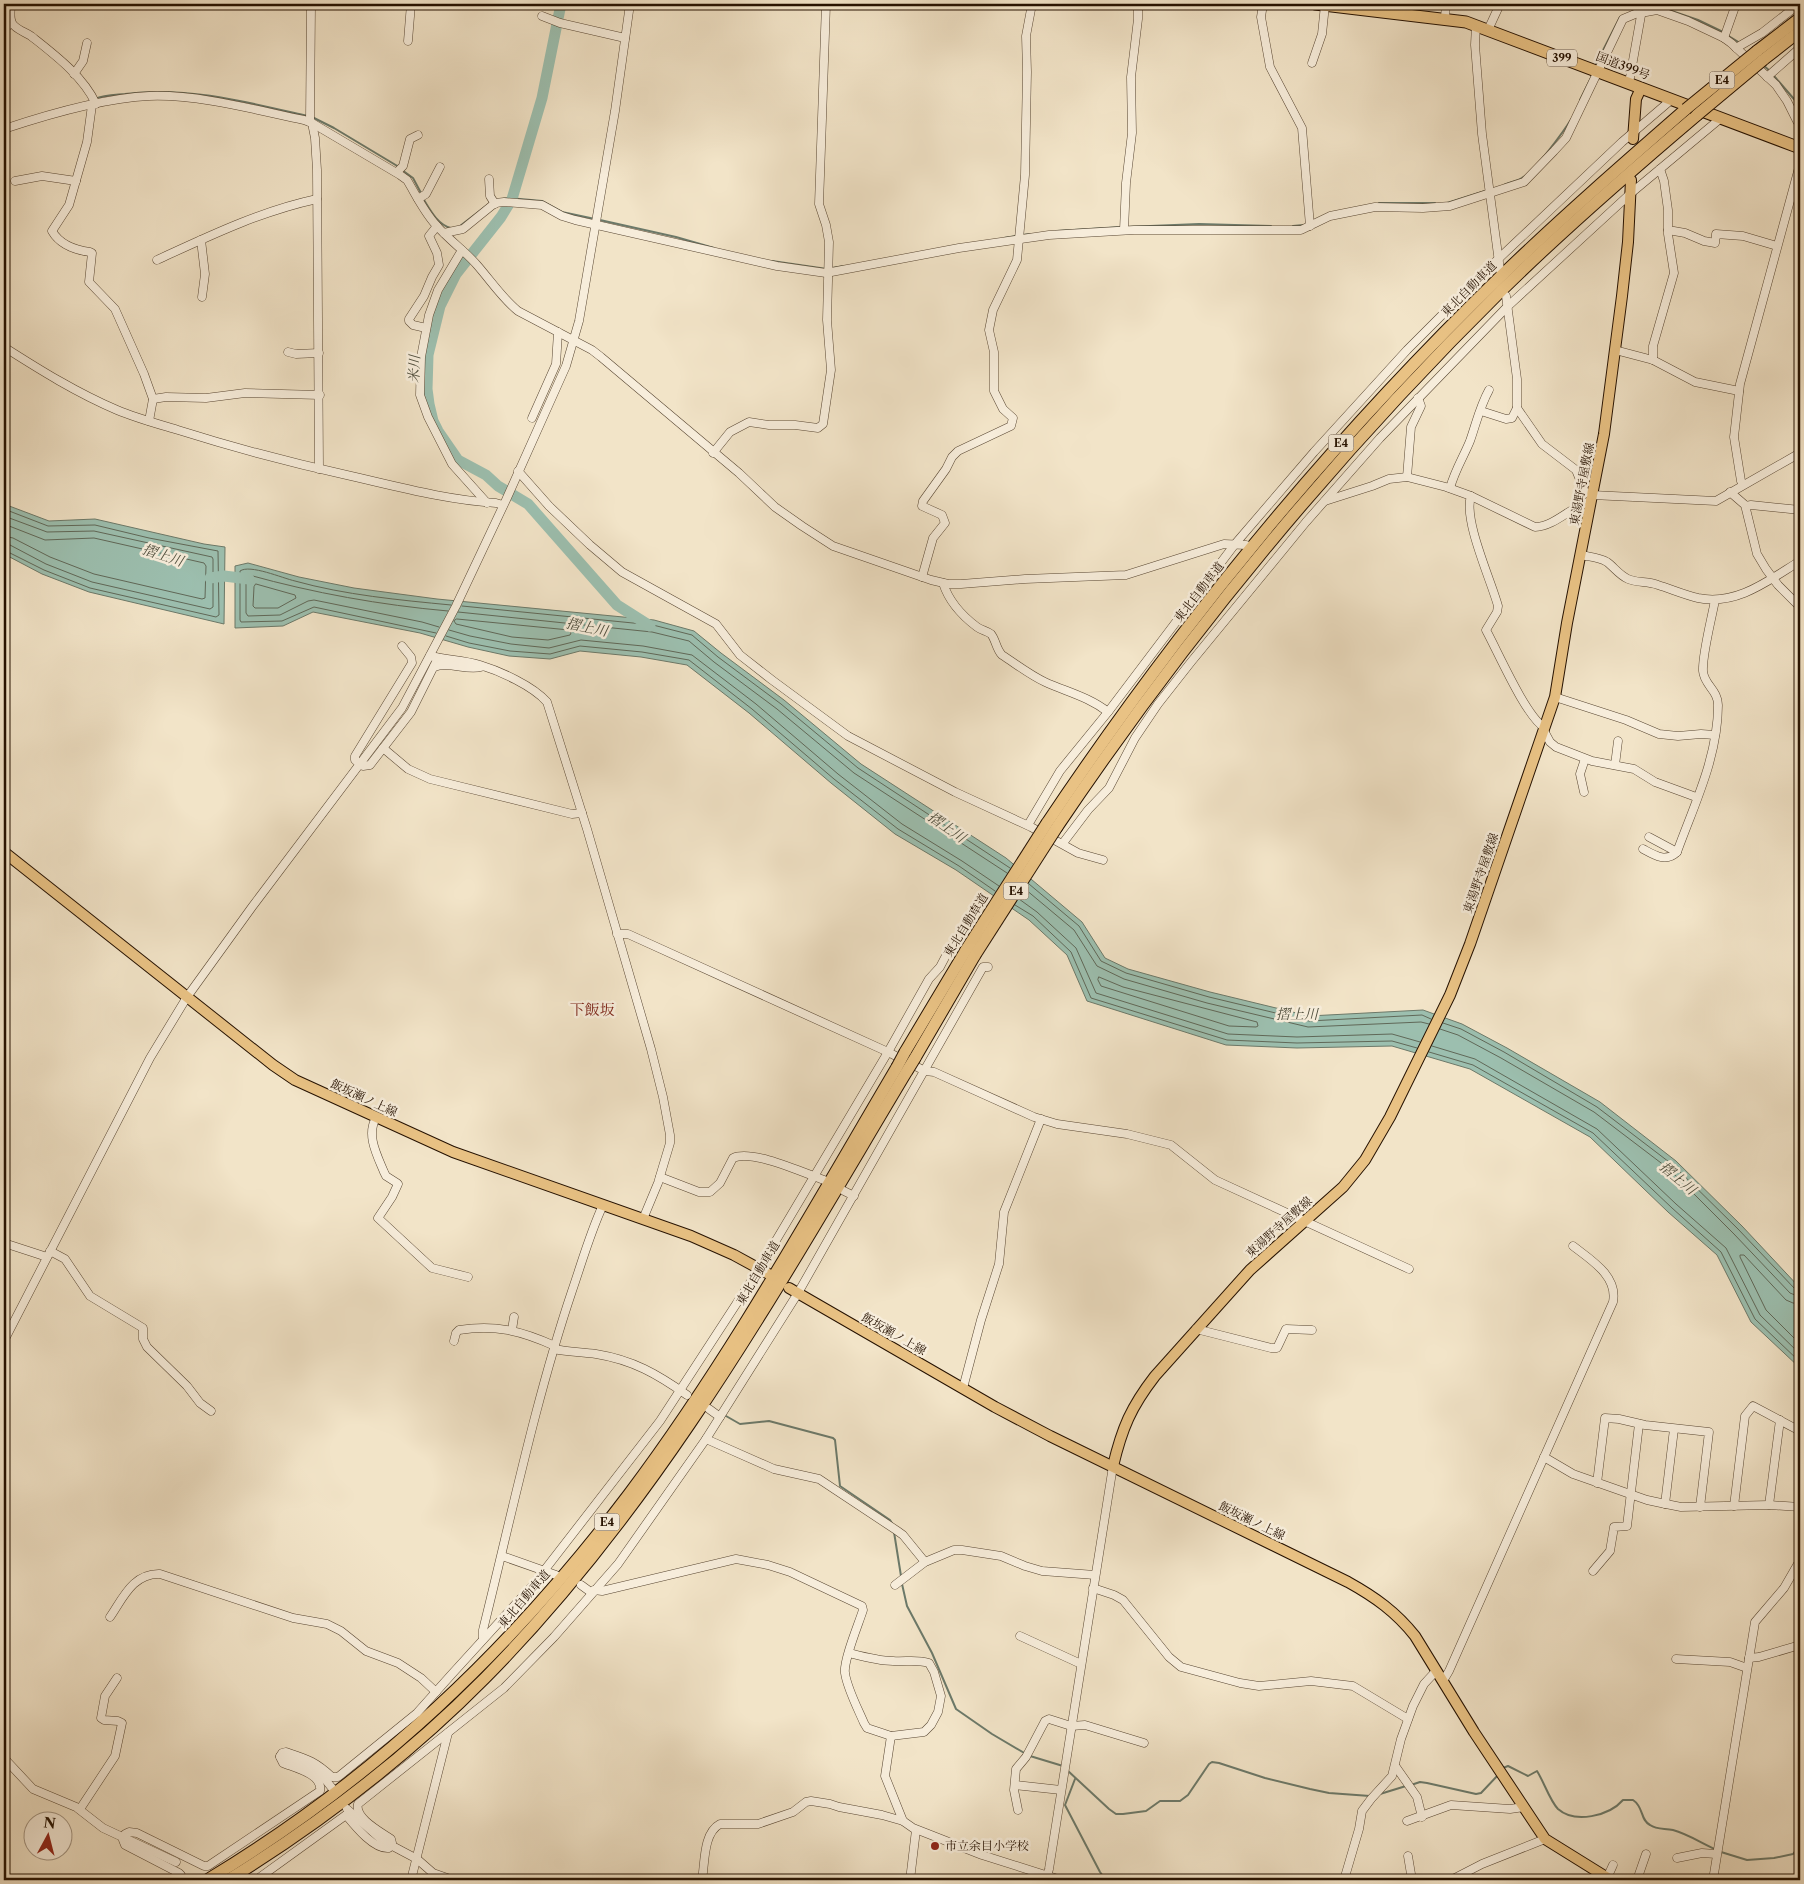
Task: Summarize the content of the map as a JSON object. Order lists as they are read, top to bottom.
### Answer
{
  "streets": {
    "highway": [
      "399",
      "国道399号",
      "E4",
      "東北自動車道"
    ],
    "main road": ["東湯野寺屋敷線", "飯坂瀬ノ上線"]
  },
  "crossings": [
    ["東湯野寺屋敷線", "飯坂瀬ノ上線"]
  ],
  "districts": ["下飯坂"],
  "water": ["米川", "摺上川"],
  "places": ["市立余目小学校"],
  "north": "top"
}
